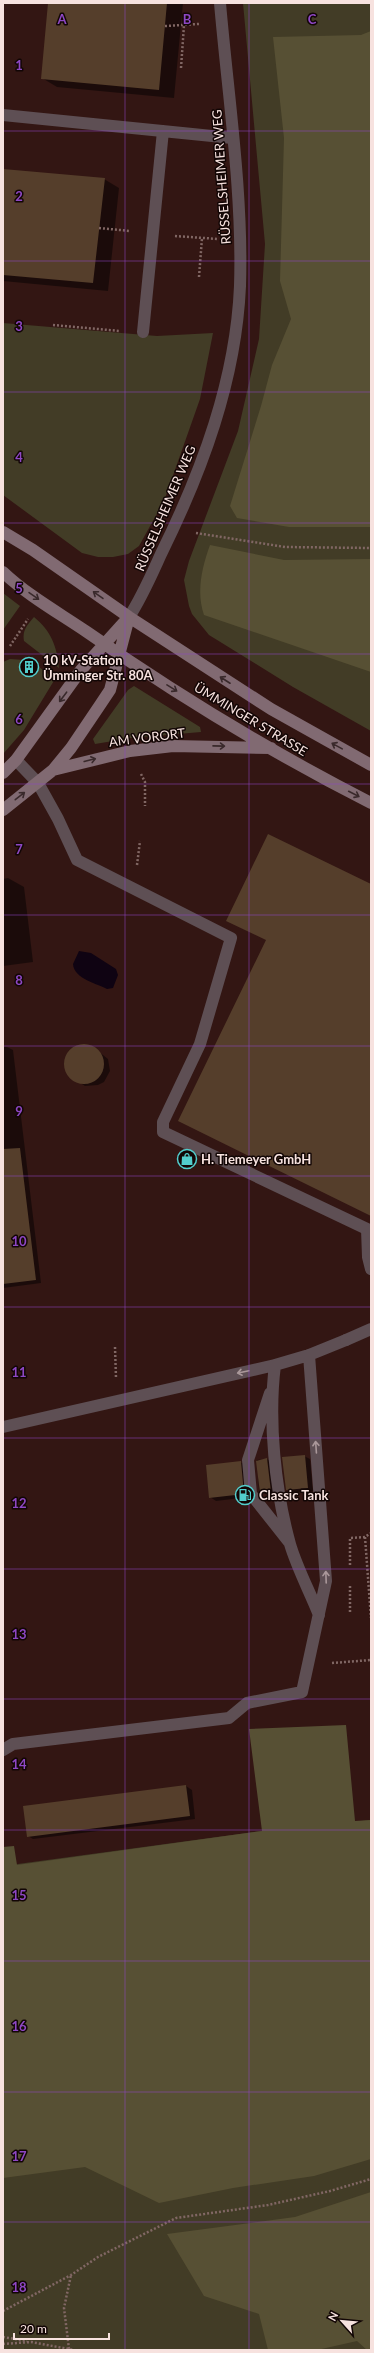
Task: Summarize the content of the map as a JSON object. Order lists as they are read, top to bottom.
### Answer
{
  "streets": {
    "street": ["RÜSSELSHEIMER WEG", "ÜMMINGER STRASSE", "AM VORORT"]
  },
  "crossings": [
    ["RÜSSELSHEIMER WEG", "ÜMMINGER STRASSE"],
    ["ÜMMINGER STRASSE", "AM VORORT"]
  ],
  "one_way": ["AM VORORT"],
  "places": {
    "building": ["10 kV-Station Ümminger Str. 80A"],
    "shop": ["H. Tiemeyer GmbH"],
    "fuel station": ["Classic Tank"]
  },
  "scale_bar": "20 m",
  "north": "top left",
  "grid": {
    "columns": ["A", "B", "C"],
    "rows": [
      "1",
      "2",
      "3",
      "4",
      "5",
      "6",
      "7",
      "8",
      "9",
      "10",
      "11",
      "12",
      "13",
      "14",
      "15",
      "16",
      "17",
      "18"
    ]
  }
}
